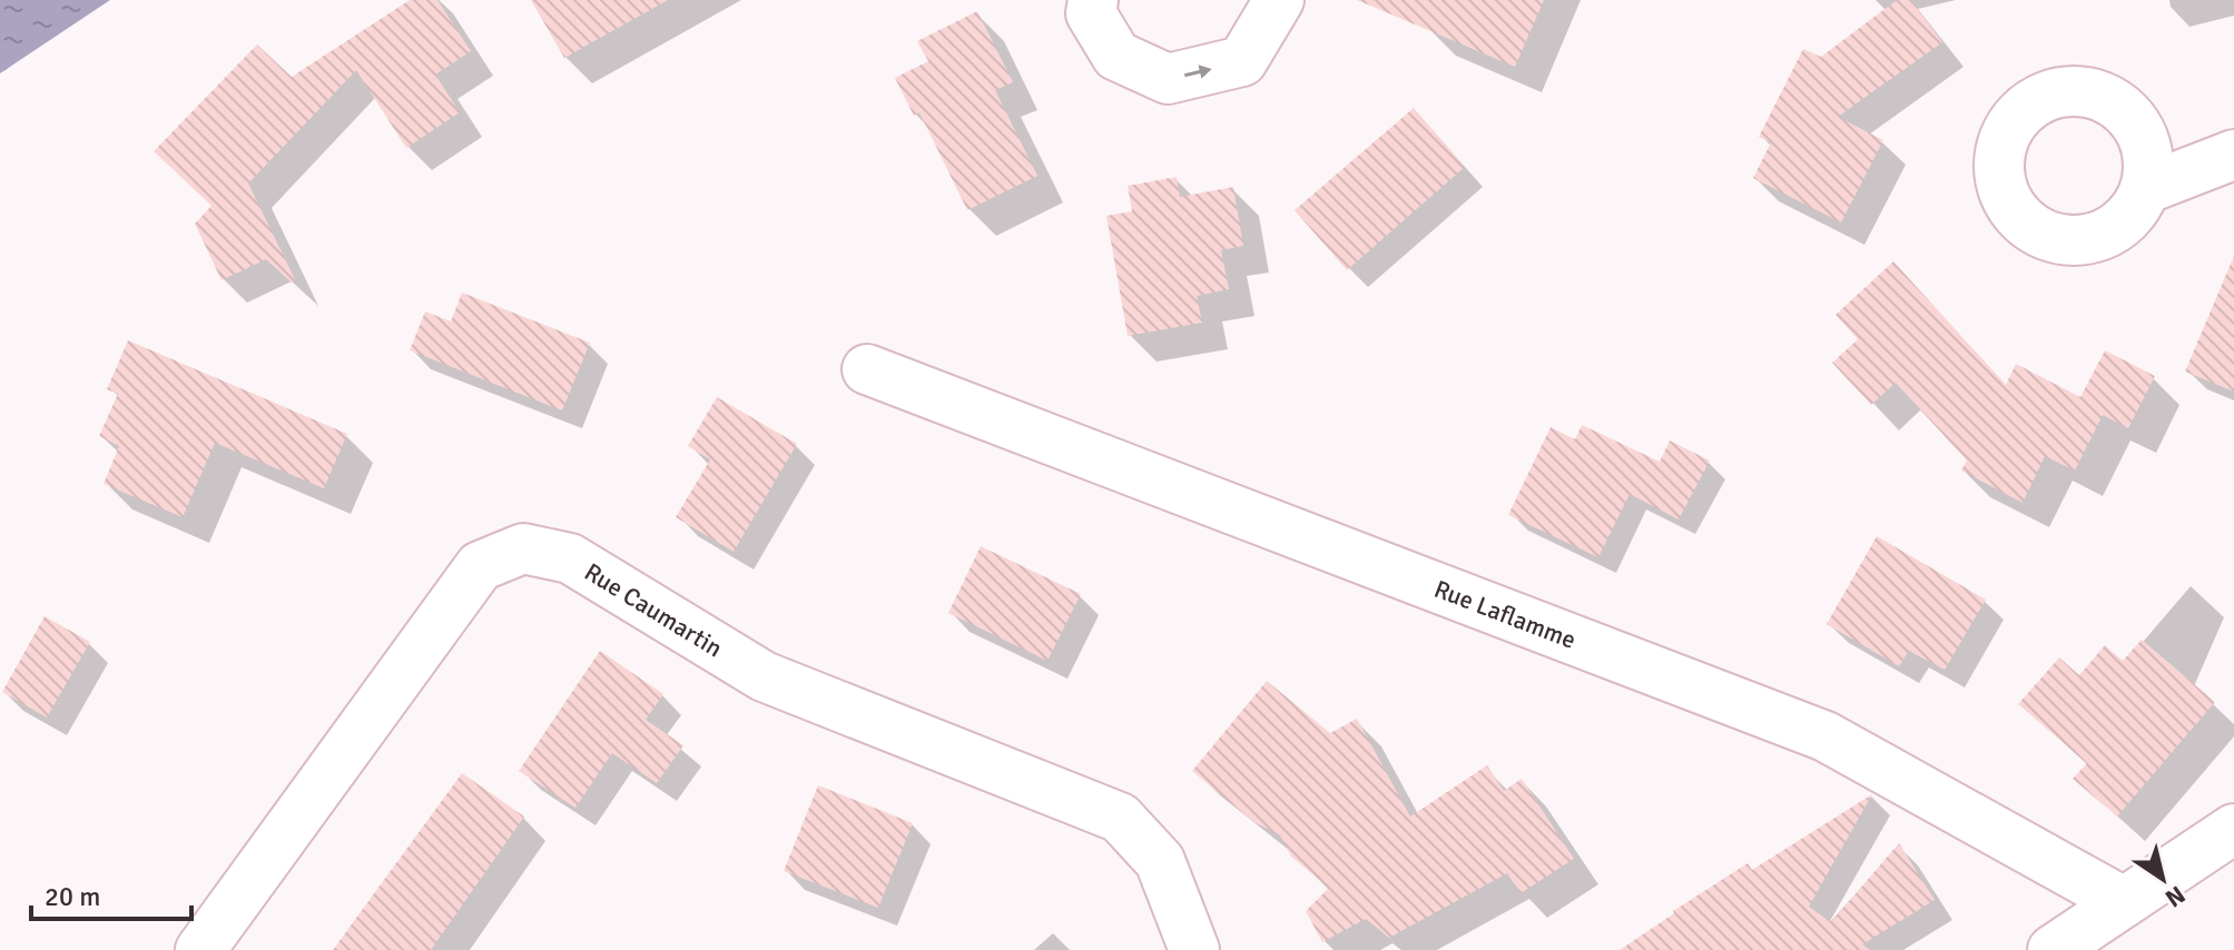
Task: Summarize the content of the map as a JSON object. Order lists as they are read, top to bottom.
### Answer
{
  "streets": {
    "street": ["Rue Caumartin", "Rue Laflamme"]
  },
  "scale_bar": "20 m",
  "north": "bottom right"
}
